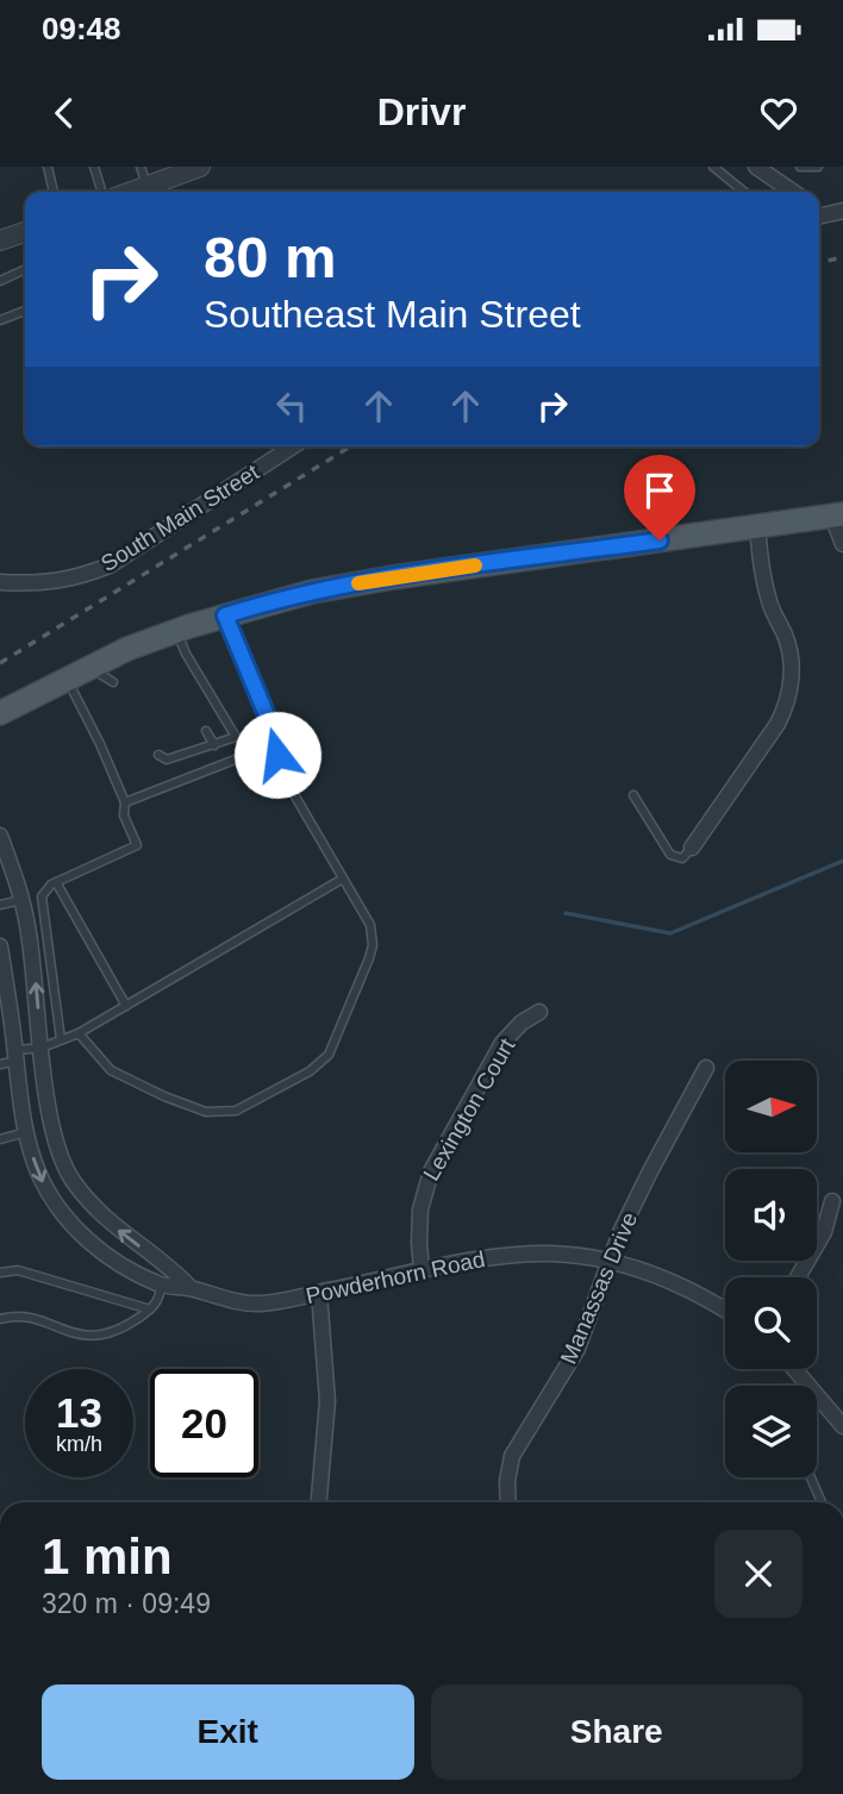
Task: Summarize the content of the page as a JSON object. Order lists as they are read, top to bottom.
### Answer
{
  "streets": {
    "street": [
      "South Main Street",
      "Lexington Court",
      "Powderhorn Road",
      "Manassas Drive"
    ]
  },
  "crossings": [
    ["Lexington Court", "Powderhorn Road"],
    ["Powderhorn Road", "Manassas Drive"]
  ],
  "north": "right",
  "page": {
    "status": "09:48",
    "header": "Drivr",
    "turn": ["80 m", "Southeast Main Street"],
    "speed": "13 km/h",
    "limit": "20",
    "heading": ["1 min", "320 m · 09:49"],
    "buttons": ["Exit", "Share"]
  }
}
